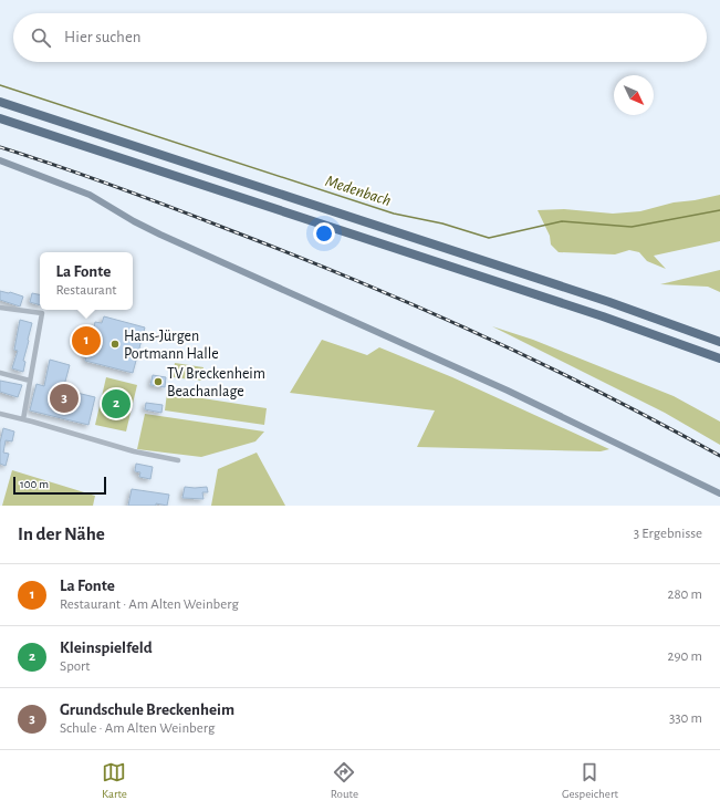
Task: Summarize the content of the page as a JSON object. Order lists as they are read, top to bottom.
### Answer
{
  "water": ["Medenbach"],
  "places": ["Hans-Jürgen Portmann Halle", "TV Breckenheim Beachanlage"],
  "scale_bar": "100 m",
  "north": "bottom right",
  "page": {
    "search": "Hier suchen",
    "popup": ["La Fonte", "Restaurant"],
    "pins": ["1", "3", "2"],
    "scale": "100 m",
    "heading": ["In der Nähe", "3 Ergebnisse"],
    "list": [
      {
        "mark": "1",
        "name": "La Fonte",
        "note": "Restaurant · Am Alten Weinberg",
        "value": "280 m"
      },
      {
        "mark": "2",
        "name": "Kleinspielfeld",
        "note": "Sport",
        "value": "290 m"
      },
      {
        "mark": "3",
        "name": "Grundschule Breckenheim",
        "note": "Schule · Am Alten Weinberg",
        "value": "330 m"
      }
    ],
    "nav": ["Karte", "Route", "Gespeichert"]
  }
}
